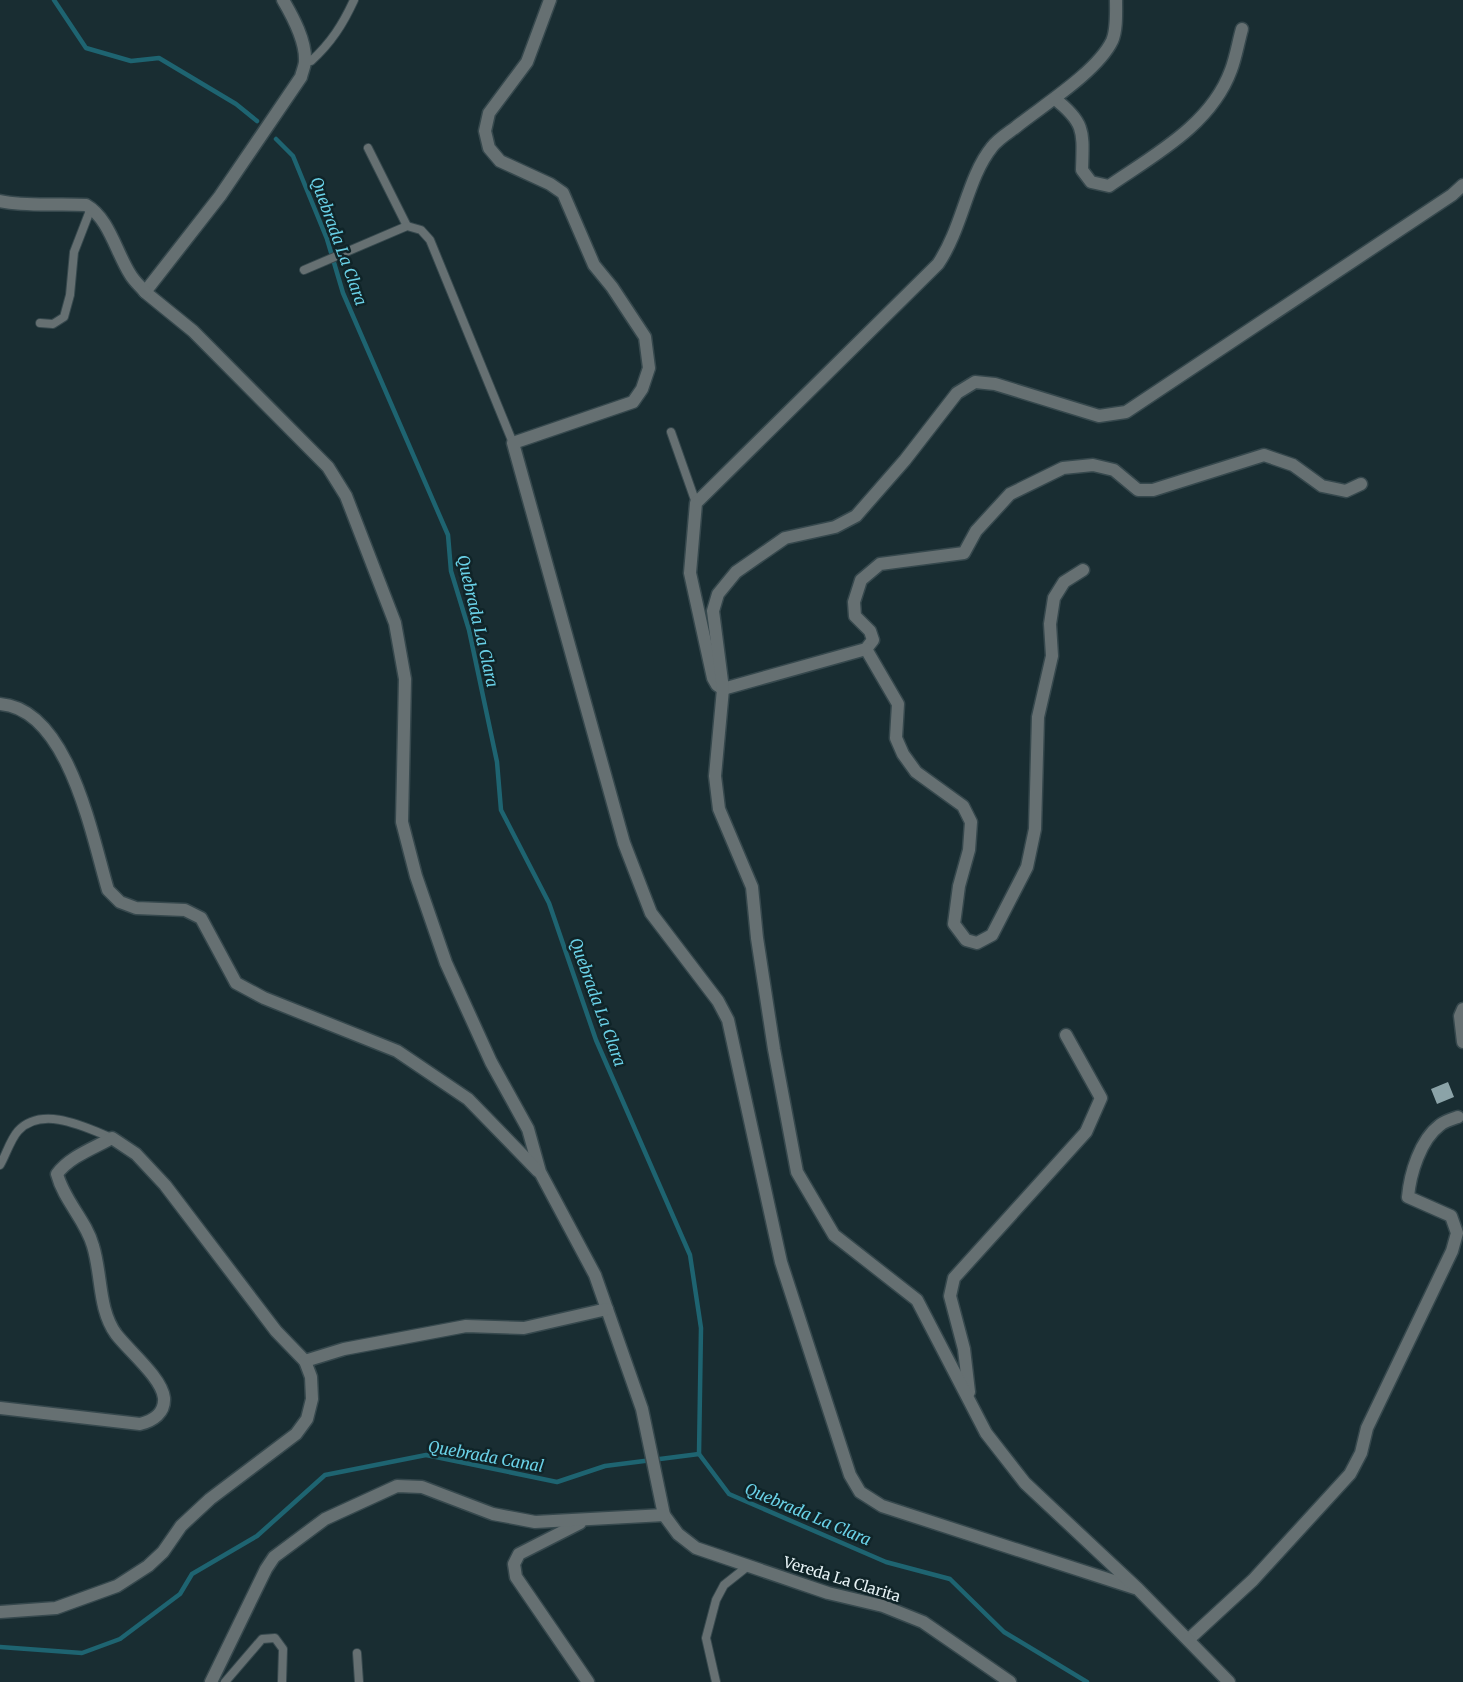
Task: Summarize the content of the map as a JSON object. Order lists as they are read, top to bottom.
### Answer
{
  "streets": {
    "street": ["Vereda La Clarita"]
  },
  "water": ["Quebrada La Clara", "Quebrada Canal"]
}
